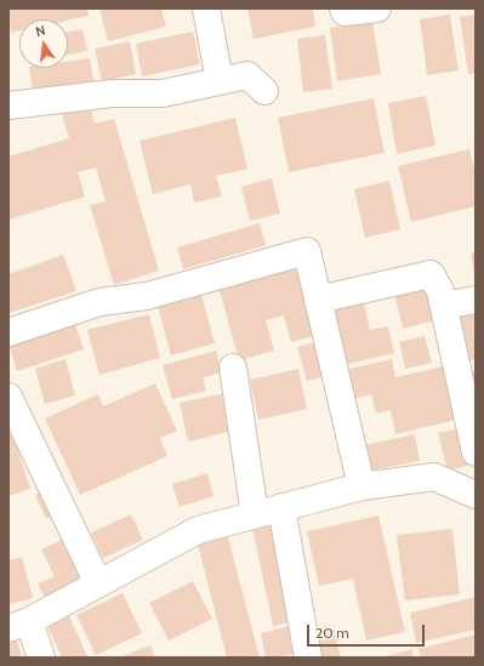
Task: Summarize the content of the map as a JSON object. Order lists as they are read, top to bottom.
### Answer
{
  "scale_bar": "20 m",
  "north": "top"
}
